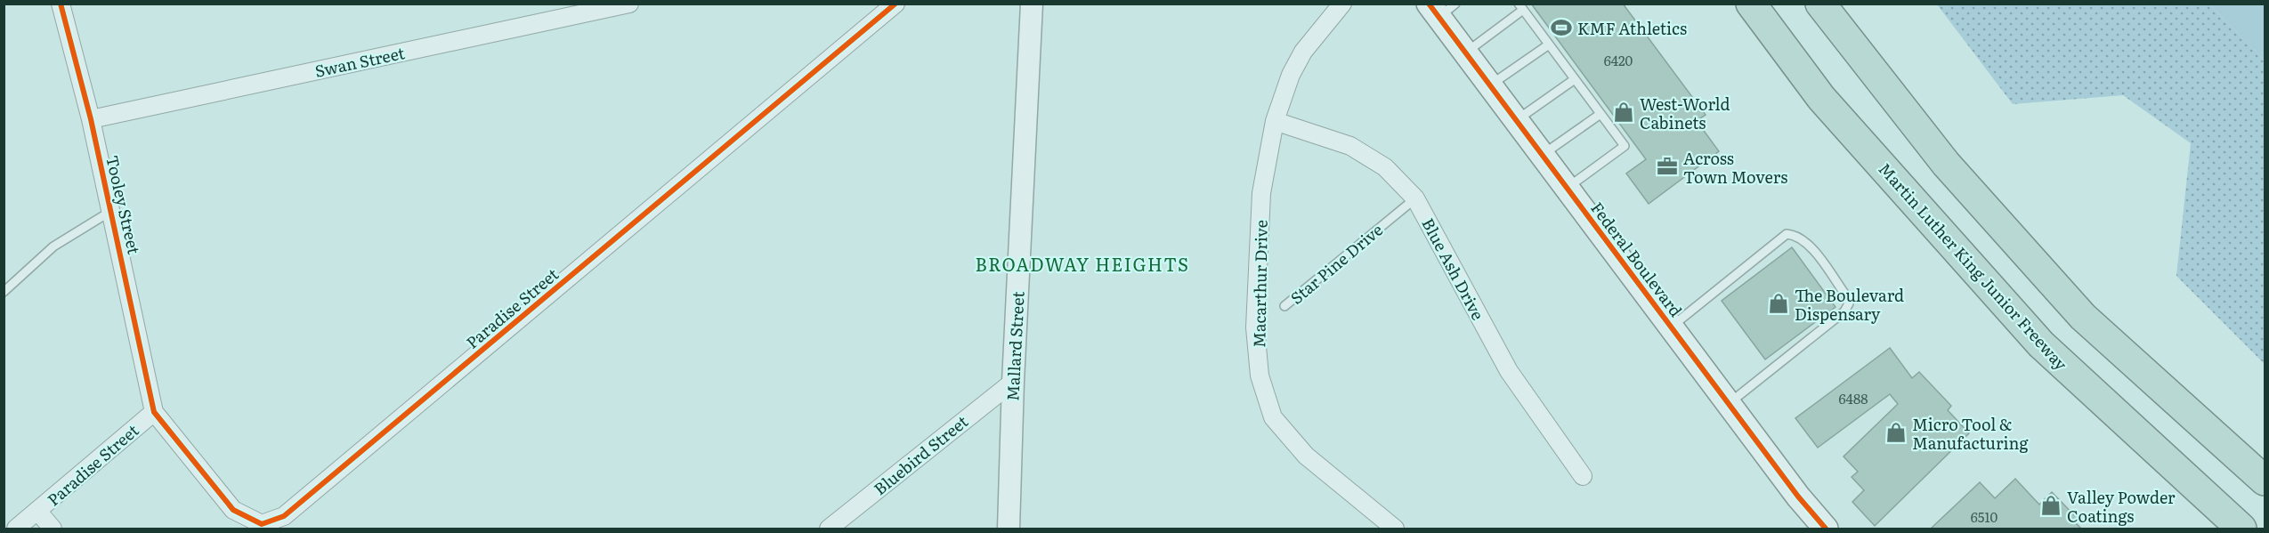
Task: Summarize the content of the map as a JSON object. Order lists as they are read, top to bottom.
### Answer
{
  "streets": {
    "highway": ["Martin Luther King Junior Freeway"],
    "main road": ["Federal Boulevard"],
    "street": [
      "Swan Street",
      "Tooley Street",
      "Blue Ash Drive",
      "Macarthur Drive",
      "Paradise Street",
      "Mallard Street",
      "Bluebird Street"
    ],
    "lane": ["Star Pine Drive"]
  },
  "crossings": [
    ["Swan Street", "Tooley Street"],
    ["Tooley Street", "Paradise Street"],
    ["Star Pine Drive", "Blue Ash Drive"],
    ["Blue Ash Drive", "Macarthur Drive"],
    ["Mallard Street", "Bluebird Street"]
  ],
  "districts": ["BROADWAY HEIGHTS"],
  "places": {
    "sports": ["KMF Athletics"],
    "shop": [
      "West-World Cabinets",
      "The Boulevard Dispensary",
      "Micro Tool & Manufacturing",
      "Valley Powder Coatings"
    ],
    "office": ["Across Town Movers"]
  },
  "house_numbers": ["6420", "6488", "6510"]
}
